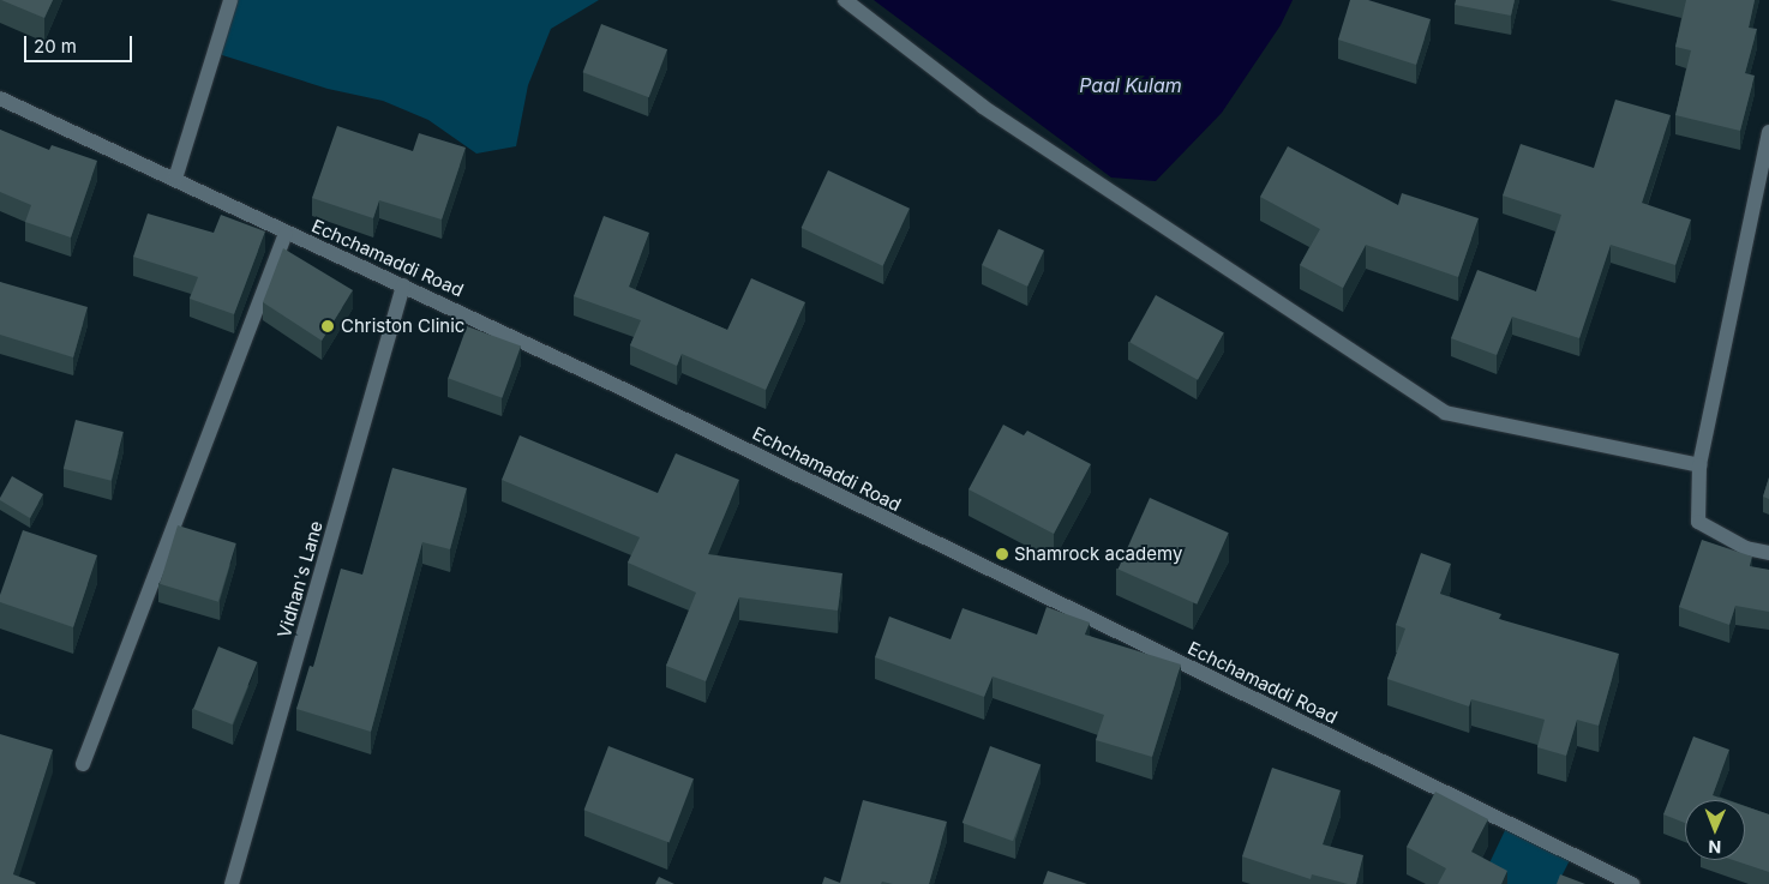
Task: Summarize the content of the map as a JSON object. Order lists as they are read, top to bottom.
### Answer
{
  "streets": {
    "street": ["Echchamaddi Road", "Vidhan's Lane"]
  },
  "crossings": [
    ["Echchamaddi Road", "Vidhan's Lane"]
  ],
  "water": ["Paal Kulam"],
  "places": ["Christon Clinic", "Shamrock academy"],
  "scale_bar": "20 m",
  "north": "bottom"
}
